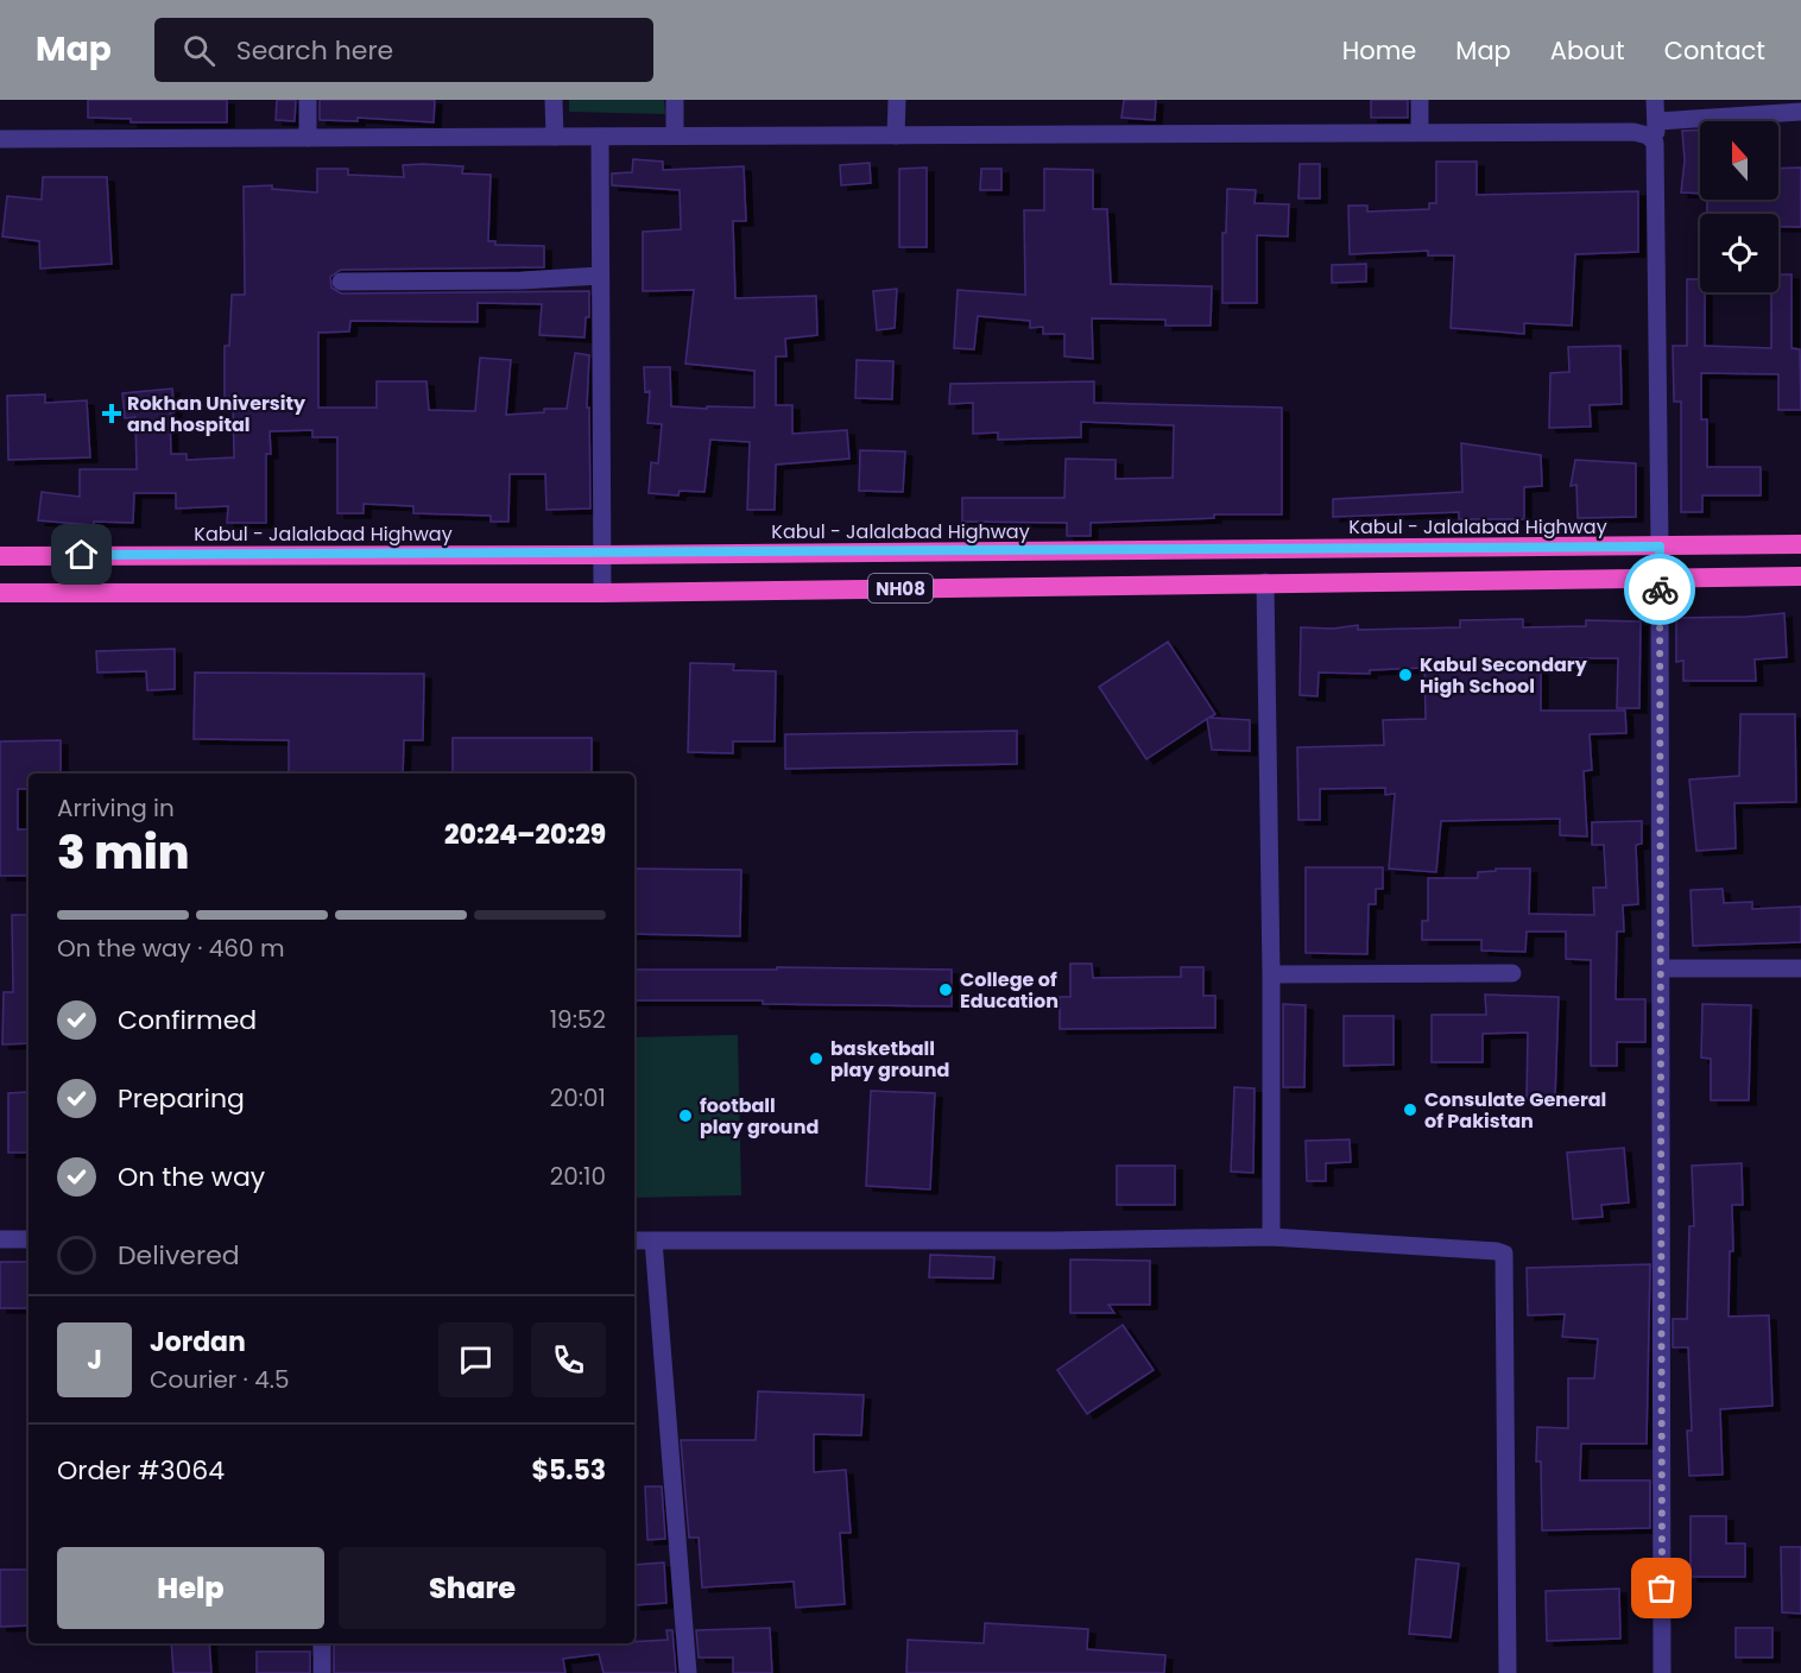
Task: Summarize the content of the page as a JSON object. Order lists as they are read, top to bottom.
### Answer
{
  "streets": {
    "highway": ["Kabul - Jalalabad Highway", "NH08"]
  },
  "places": {
    "health": ["Rokhan University and hospital"],
    "other": [
      "Kabul Secondary High School",
      "College of Education",
      "basketball play ground",
      "Consulate General of Pakistan",
      "football play ground"
    ]
  },
  "north": "top",
  "page": {
    "header": "Map",
    "search": "Search here",
    "nav": [
      "Home",
      "Map",
      "About",
      "Contact"
    ],
    "heading": ["3 min", "Arriving in", "20:24–20:29"],
    "panel": [
      "Jordan",
      "Courier · 4.5",
      "Order #3064",
      "$5.53"
    ],
    "bar": "On the way · 460 m",
    "list": [
      ["Confirmed", "19:52"],
      ["Preparing", "20:01"],
      ["On the way", "20:10"],
      "Delivered"
    ],
    "round": "J",
    "buttons": ["Help", "Share"]
  }
}
